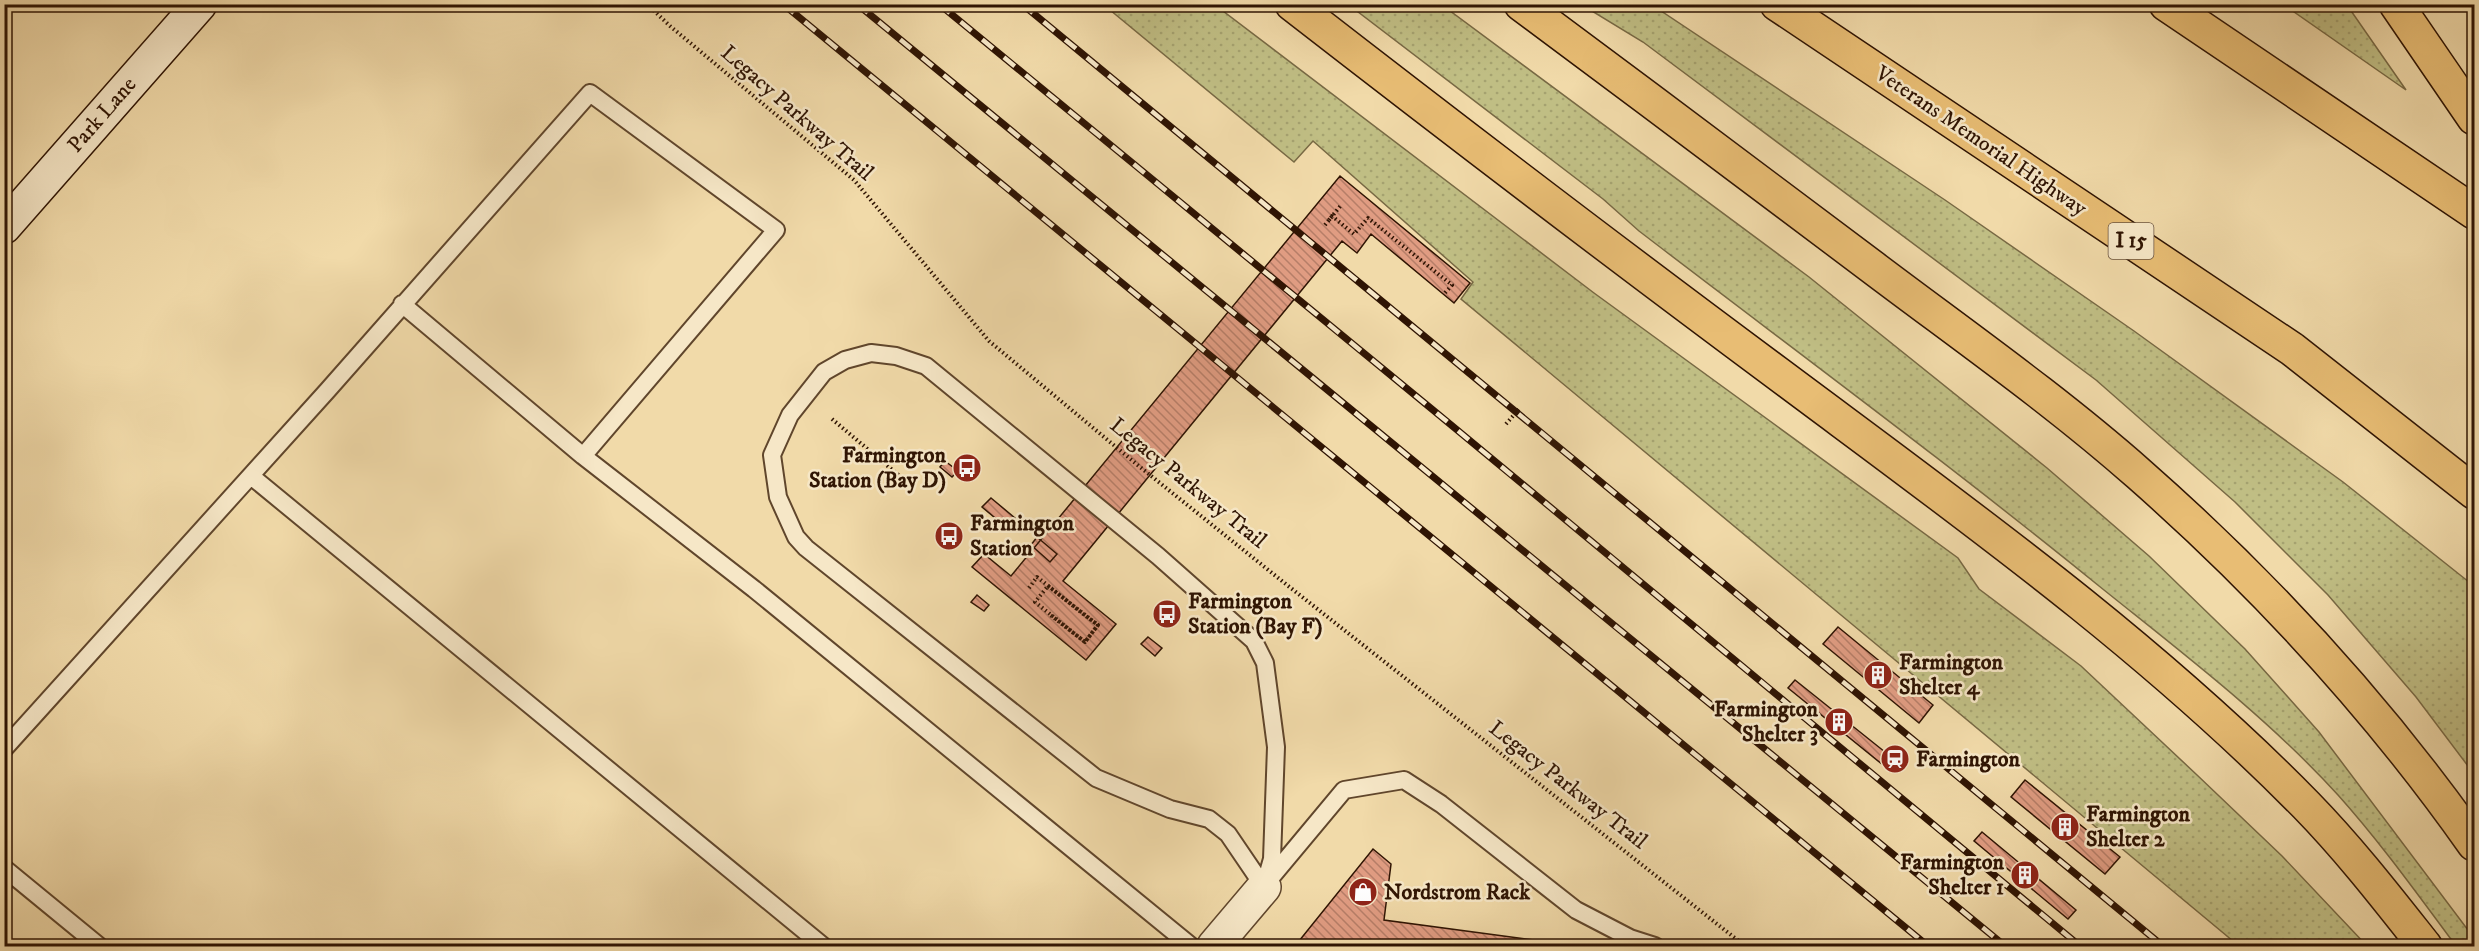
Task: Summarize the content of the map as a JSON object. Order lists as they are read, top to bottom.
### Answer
{
  "streets": {
    "highway": ["Veterans Memorial Highway", "I 15"],
    "main road": ["Park Lane"],
    "path": ["Legacy Parkway Trail"]
  },
  "places": {
    "bus stop": ["Farmington Station (Bay D)", "Farmington Station", "Farmington Station (Bay F)"],
    "building": [
      "Farmington Shelter 4",
      "Farmington Shelter 3",
      "Farmington Shelter 2",
      "Farmington Shelter 1"
    ],
    "station": ["Farmington"],
    "shop": ["Nordstrom Rack"]
  }
}
